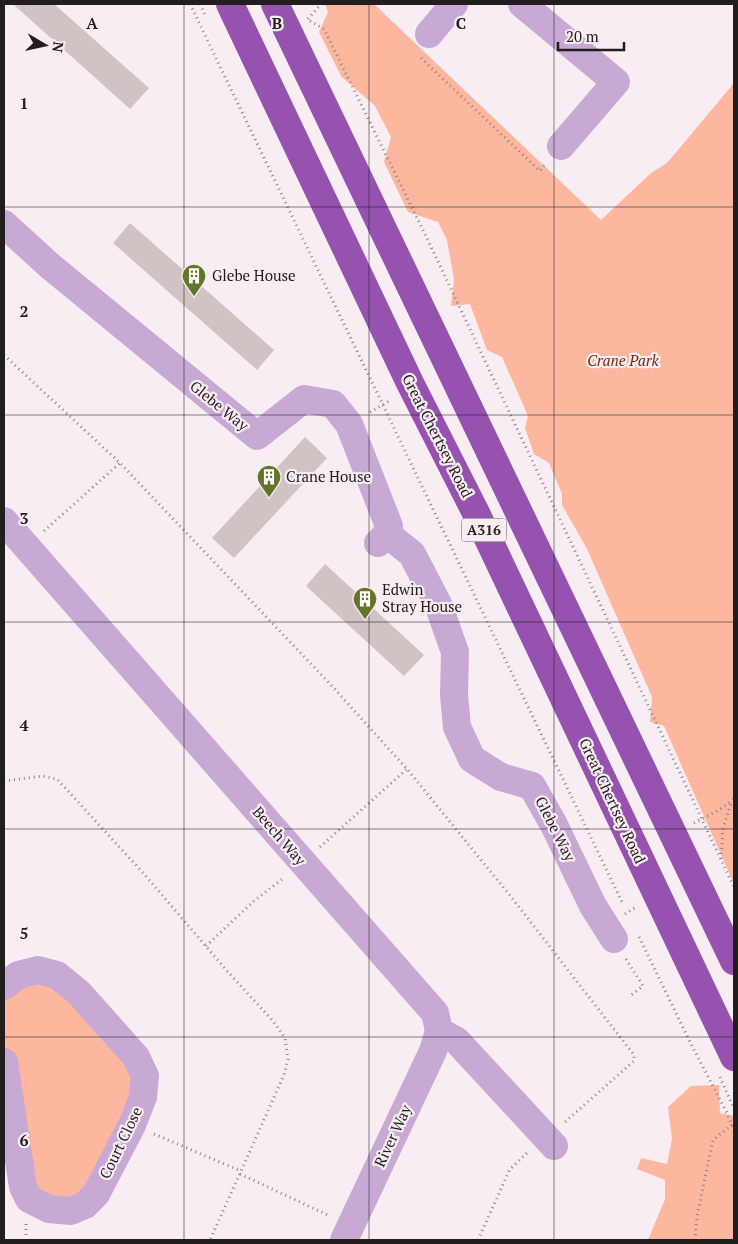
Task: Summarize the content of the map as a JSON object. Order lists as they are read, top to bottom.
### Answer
{
  "streets": {
    "highway": ["Great Chertsey Road", "A316"],
    "street": [
      "Glebe Way",
      "Beech Way",
      "River Way",
      "Court Close"
    ]
  },
  "crossings": [
    ["Beech Way", "River Way"]
  ],
  "parks": ["Crane Park"],
  "places": {
    "building": ["Glebe House", "Crane House", "Edwin Stray House"]
  },
  "scale_bar": "20 m",
  "north": "right",
  "grid": {
    "columns": ["A", "B", "C"],
    "rows": [
      "1",
      "2",
      "3",
      "4",
      "5",
      "6"
    ]
  }
}
